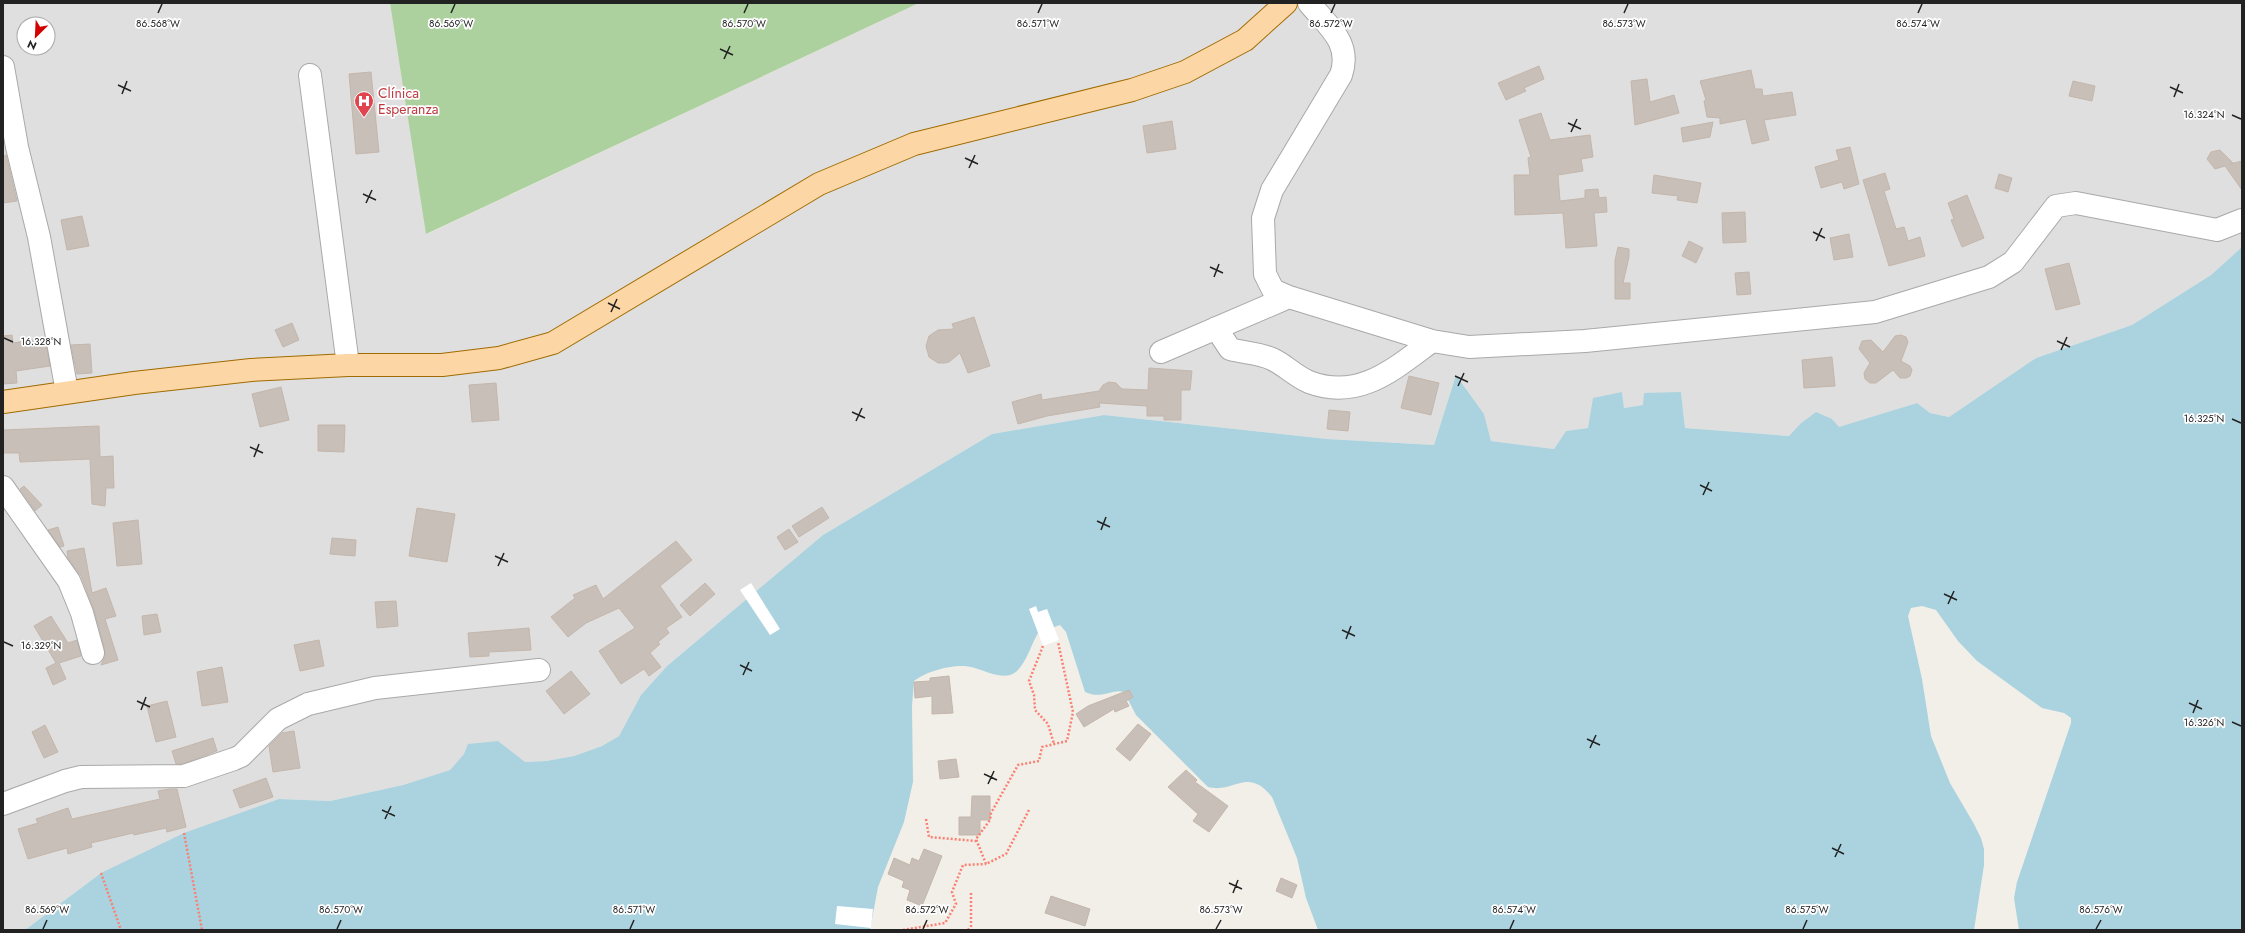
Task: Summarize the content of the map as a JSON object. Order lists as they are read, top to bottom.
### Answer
{
  "places": {
    "hospital": ["Clínica Esperanza"]
  },
  "north": "bottom left",
  "coordinates": [
    "86.568°W",
    "86.569°W",
    "86.570°W",
    "86.571°W",
    "86.572°W",
    "86.573°W",
    "86.574°W",
    "16.324°N",
    "16.328°N",
    "16.325°N",
    "16.329°N",
    "16.326°N",
    "86.575°W",
    "86.576°W"
  ]
}
